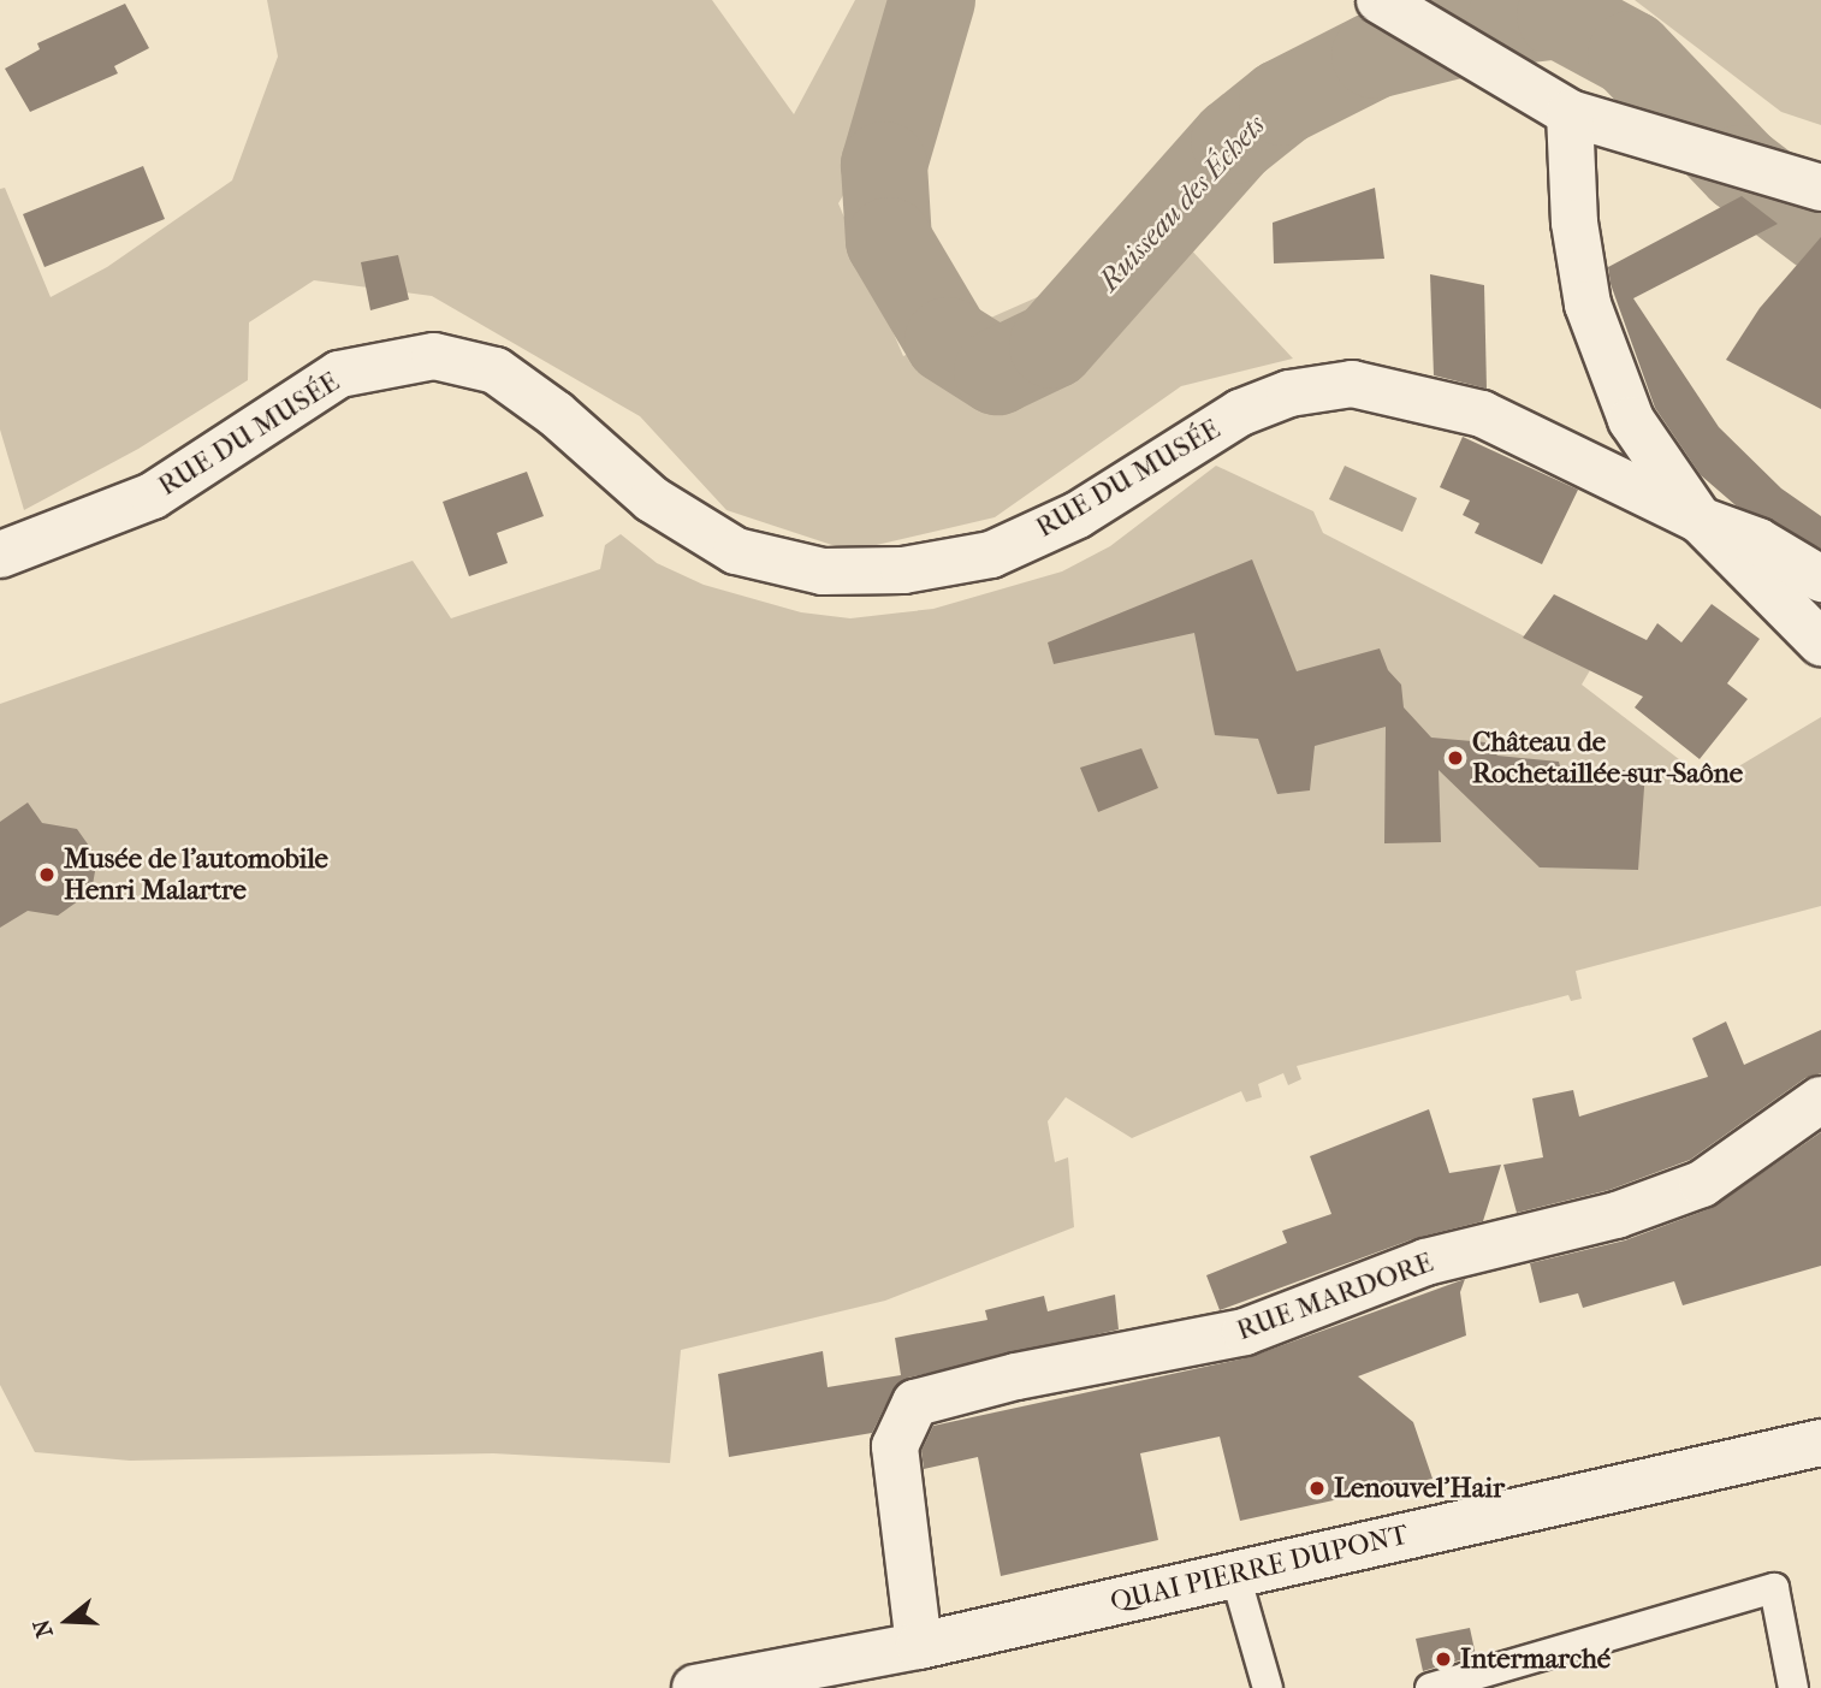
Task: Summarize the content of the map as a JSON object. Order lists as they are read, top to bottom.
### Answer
{
  "streets": {
    "street": ["RUE DU MUSÉE", "RUE MARDORE", "QUAI PIERRE DUPONT"]
  },
  "crossings": [
    ["RUE MARDORE", "QUAI PIERRE DUPONT"]
  ],
  "water": ["Ruisseau des Échets"],
  "places": [
    "Château de Rochetaillée-sur-Saône",
    "Musée de l'automobile Henri Malartre",
    "Lenouvel'Hair",
    "Intermarché"
  ],
  "north": "left"
}
